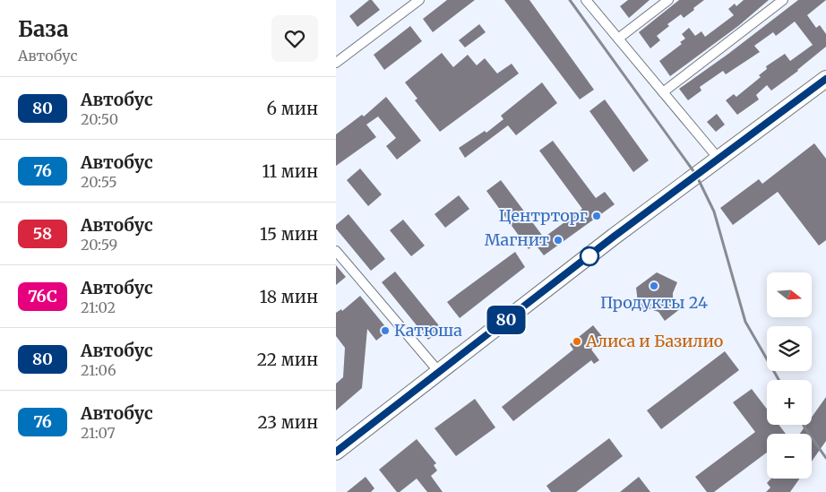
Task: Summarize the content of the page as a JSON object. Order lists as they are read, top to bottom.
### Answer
{
  "places": [
    "Центрторг",
    "Магнит",
    "Продукты 24",
    "Катюша",
    "Алиса и Базилио"
  ],
  "lines": ["bus line 80"],
  "north": "right",
  "page": {
    "heading": ["База", "Автобус"],
    "on_map": "80",
    "list": [
      {
        "mark": "80",
        "name": "Автобус",
        "note": "20:50",
        "value": "6 мин"
      },
      {
        "mark": "76",
        "name": "Автобус",
        "note": "20:55",
        "value": "11 мин"
      },
      {
        "mark": "58",
        "name": "Автобус",
        "note": "20:59",
        "value": "15 мин"
      },
      {
        "mark": "76С",
        "name": "Автобус",
        "note": "21:02",
        "value": "18 мин"
      },
      {
        "mark": "80",
        "name": "Автобус",
        "note": "21:06",
        "value": "22 мин"
      },
      {
        "mark": "76",
        "name": "Автобус",
        "note": "21:07",
        "value": "23 мин"
      }
    ],
    "map_buttons": ["+", "−"]
  }
}
